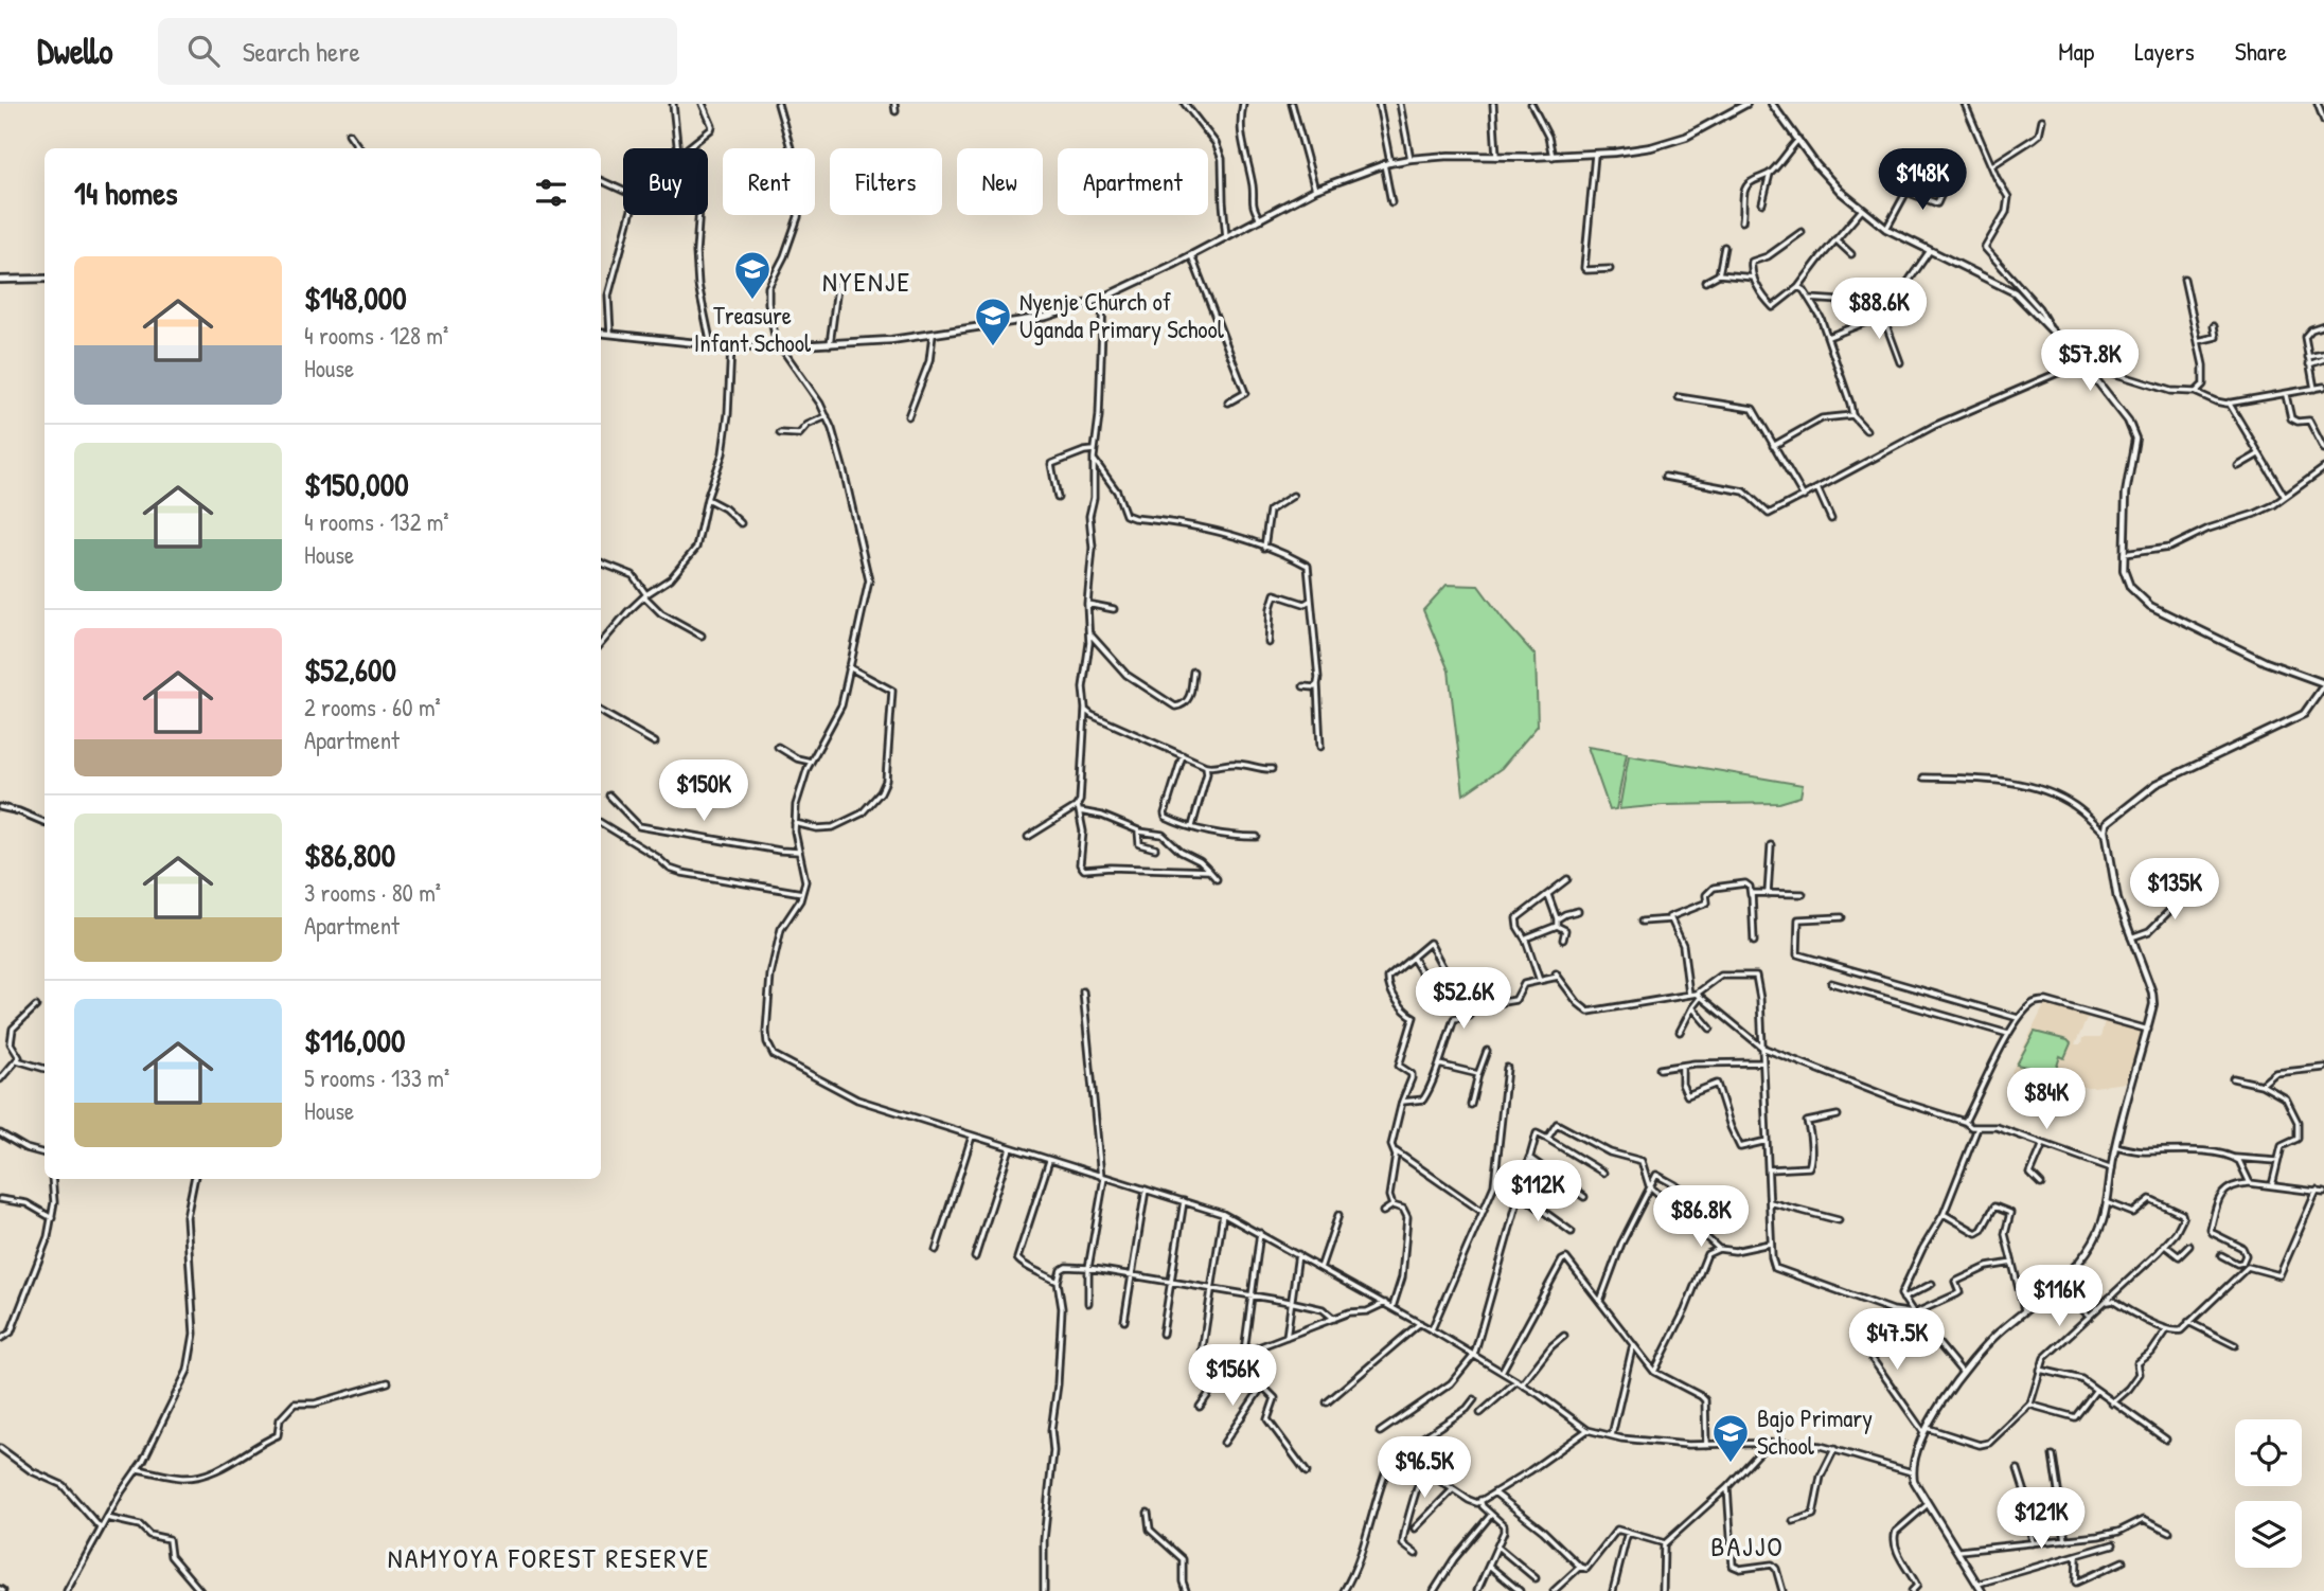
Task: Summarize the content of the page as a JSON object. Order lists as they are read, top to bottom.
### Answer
{
  "districts": ["NYENJE", "BAJJO", "NAMYOYA FOREST RESERVE"],
  "places": {
    "school or university": ["Treasure Infant School", "Nyenje Church of Uganda Primary School", "Bajo Primary School"]
  },
  "page": {
    "header": "Dwello",
    "search": "Search here",
    "nav": ["Map", "Layers", "Share"],
    "price": [
      "$148K",
      "$88.6K",
      "$57.8K",
      "$150K",
      "$135K",
      "$52.6K",
      "$84K",
      "$112K",
      "$86.8K",
      "$116K",
      "$47.5K",
      "$156K",
      "$96.5K",
      "$121K"
    ],
    "chip": [
      "Buy",
      "Rent",
      "Filters",
      "New",
      "Apartment"
    ],
    "heading": "14 homes",
    "list": [
      {
        "name": "$148,000",
        "note": "4 rooms · 128 m² · House"
      },
      {
        "name": "$150,000",
        "note": "4 rooms · 132 m² · House"
      },
      {
        "name": "$52,600",
        "note": "2 rooms · 60 m² · Apartment"
      },
      {
        "name": "$86,800",
        "note": "3 rooms · 80 m² · Apartment"
      },
      {
        "name": "$116,000",
        "note": "5 rooms · 133 m² · House"
      }
    ]
  }
}
